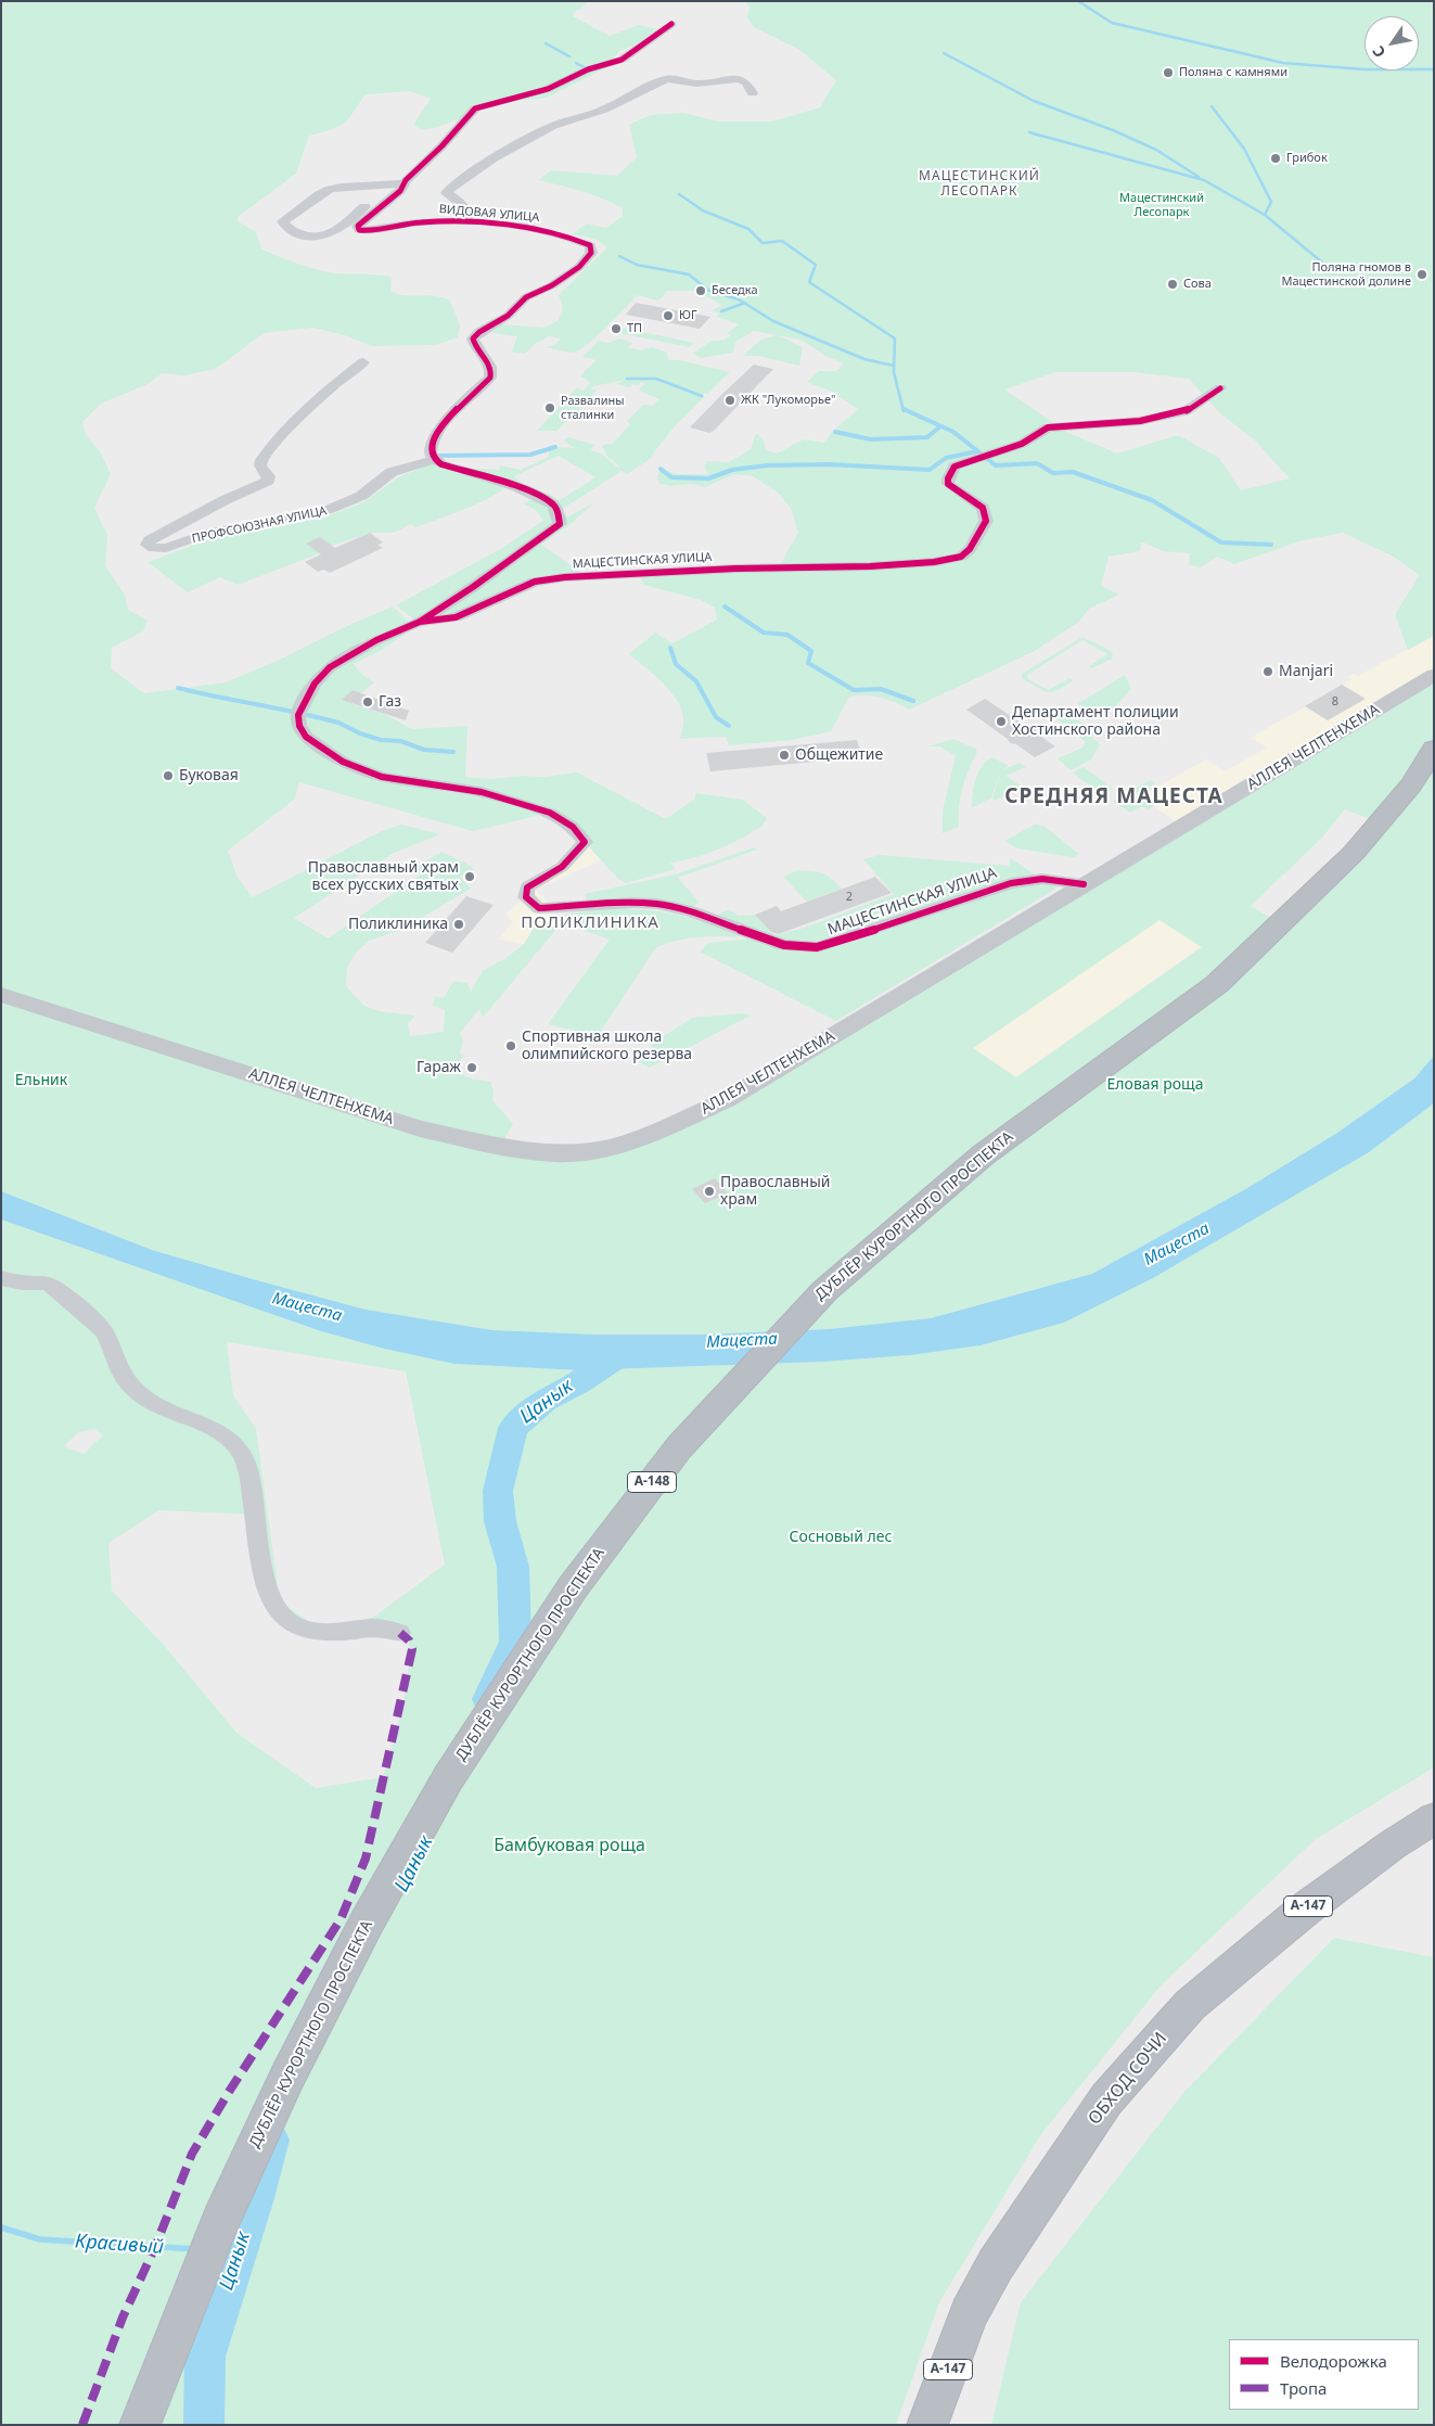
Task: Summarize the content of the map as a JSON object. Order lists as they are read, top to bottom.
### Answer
{
  "streets": {
    "highway": [
      "ДУБЛЁР КУРОРТНОГО ПРОСПЕКТА",
      "А-148",
      "А-147",
      "ОБХОД СОЧИ"
    ],
    "main road": ["АЛЛЕЯ ЧЕЛТЕНХЕМА"],
    "street": ["ВИДОВАЯ УЛИЦА", "ПРОФСОЮЗНАЯ УЛИЦА", "МАЦЕСТИНСКАЯ УЛИЦА"]
  },
  "crossings": [
    ["ВИДОВАЯ УЛИЦА", "ПРОФСОЮЗНАЯ УЛИЦА"],
    ["ВИДОВАЯ УЛИЦА", "МАЦЕСТИНСКАЯ УЛИЦА"],
    ["ПРОФСОЮЗНАЯ УЛИЦА", "МАЦЕСТИНСКАЯ УЛИЦА"],
    ["МАЦЕСТИНСКАЯ УЛИЦА", "АЛЛЕЯ ЧЕЛТЕНХЕМА"]
  ],
  "districts": ["МАЦЕСТИНСКИЙ ЛЕСОПАРК", "СРЕДНЯЯ МАЦЕСТА", "ПОЛИКЛИНИКА"],
  "water": ["Мацеста", "Цанык", "Красивый"],
  "parks": [
    "Мацестинский Лесопарк",
    "Ельник",
    "Еловая роща",
    "Сосновый лес",
    "Бамбуковая роща"
  ],
  "places": [
    "Поляна с камнями",
    "Грибок",
    "Поляна гномов в Мацестинской долине",
    "Сова",
    "Беседка",
    "ЮГ",
    "ТП",
    "ЖК \"Лукоморье\"",
    "Развалины сталинки",
    "Manjari",
    "Газ",
    "Департамент полиции Хостинского района",
    "Общежитие",
    "Буковая",
    "Православный храм всех русских святых",
    "Поликлиника",
    "Спортивная школа олимпийского резерва",
    "Гараж",
    "Православный храм"
  ],
  "house_numbers": ["8", "2"],
  "legend": ["Велодорожка", "Тропа"],
  "north": "bottom left"
}
